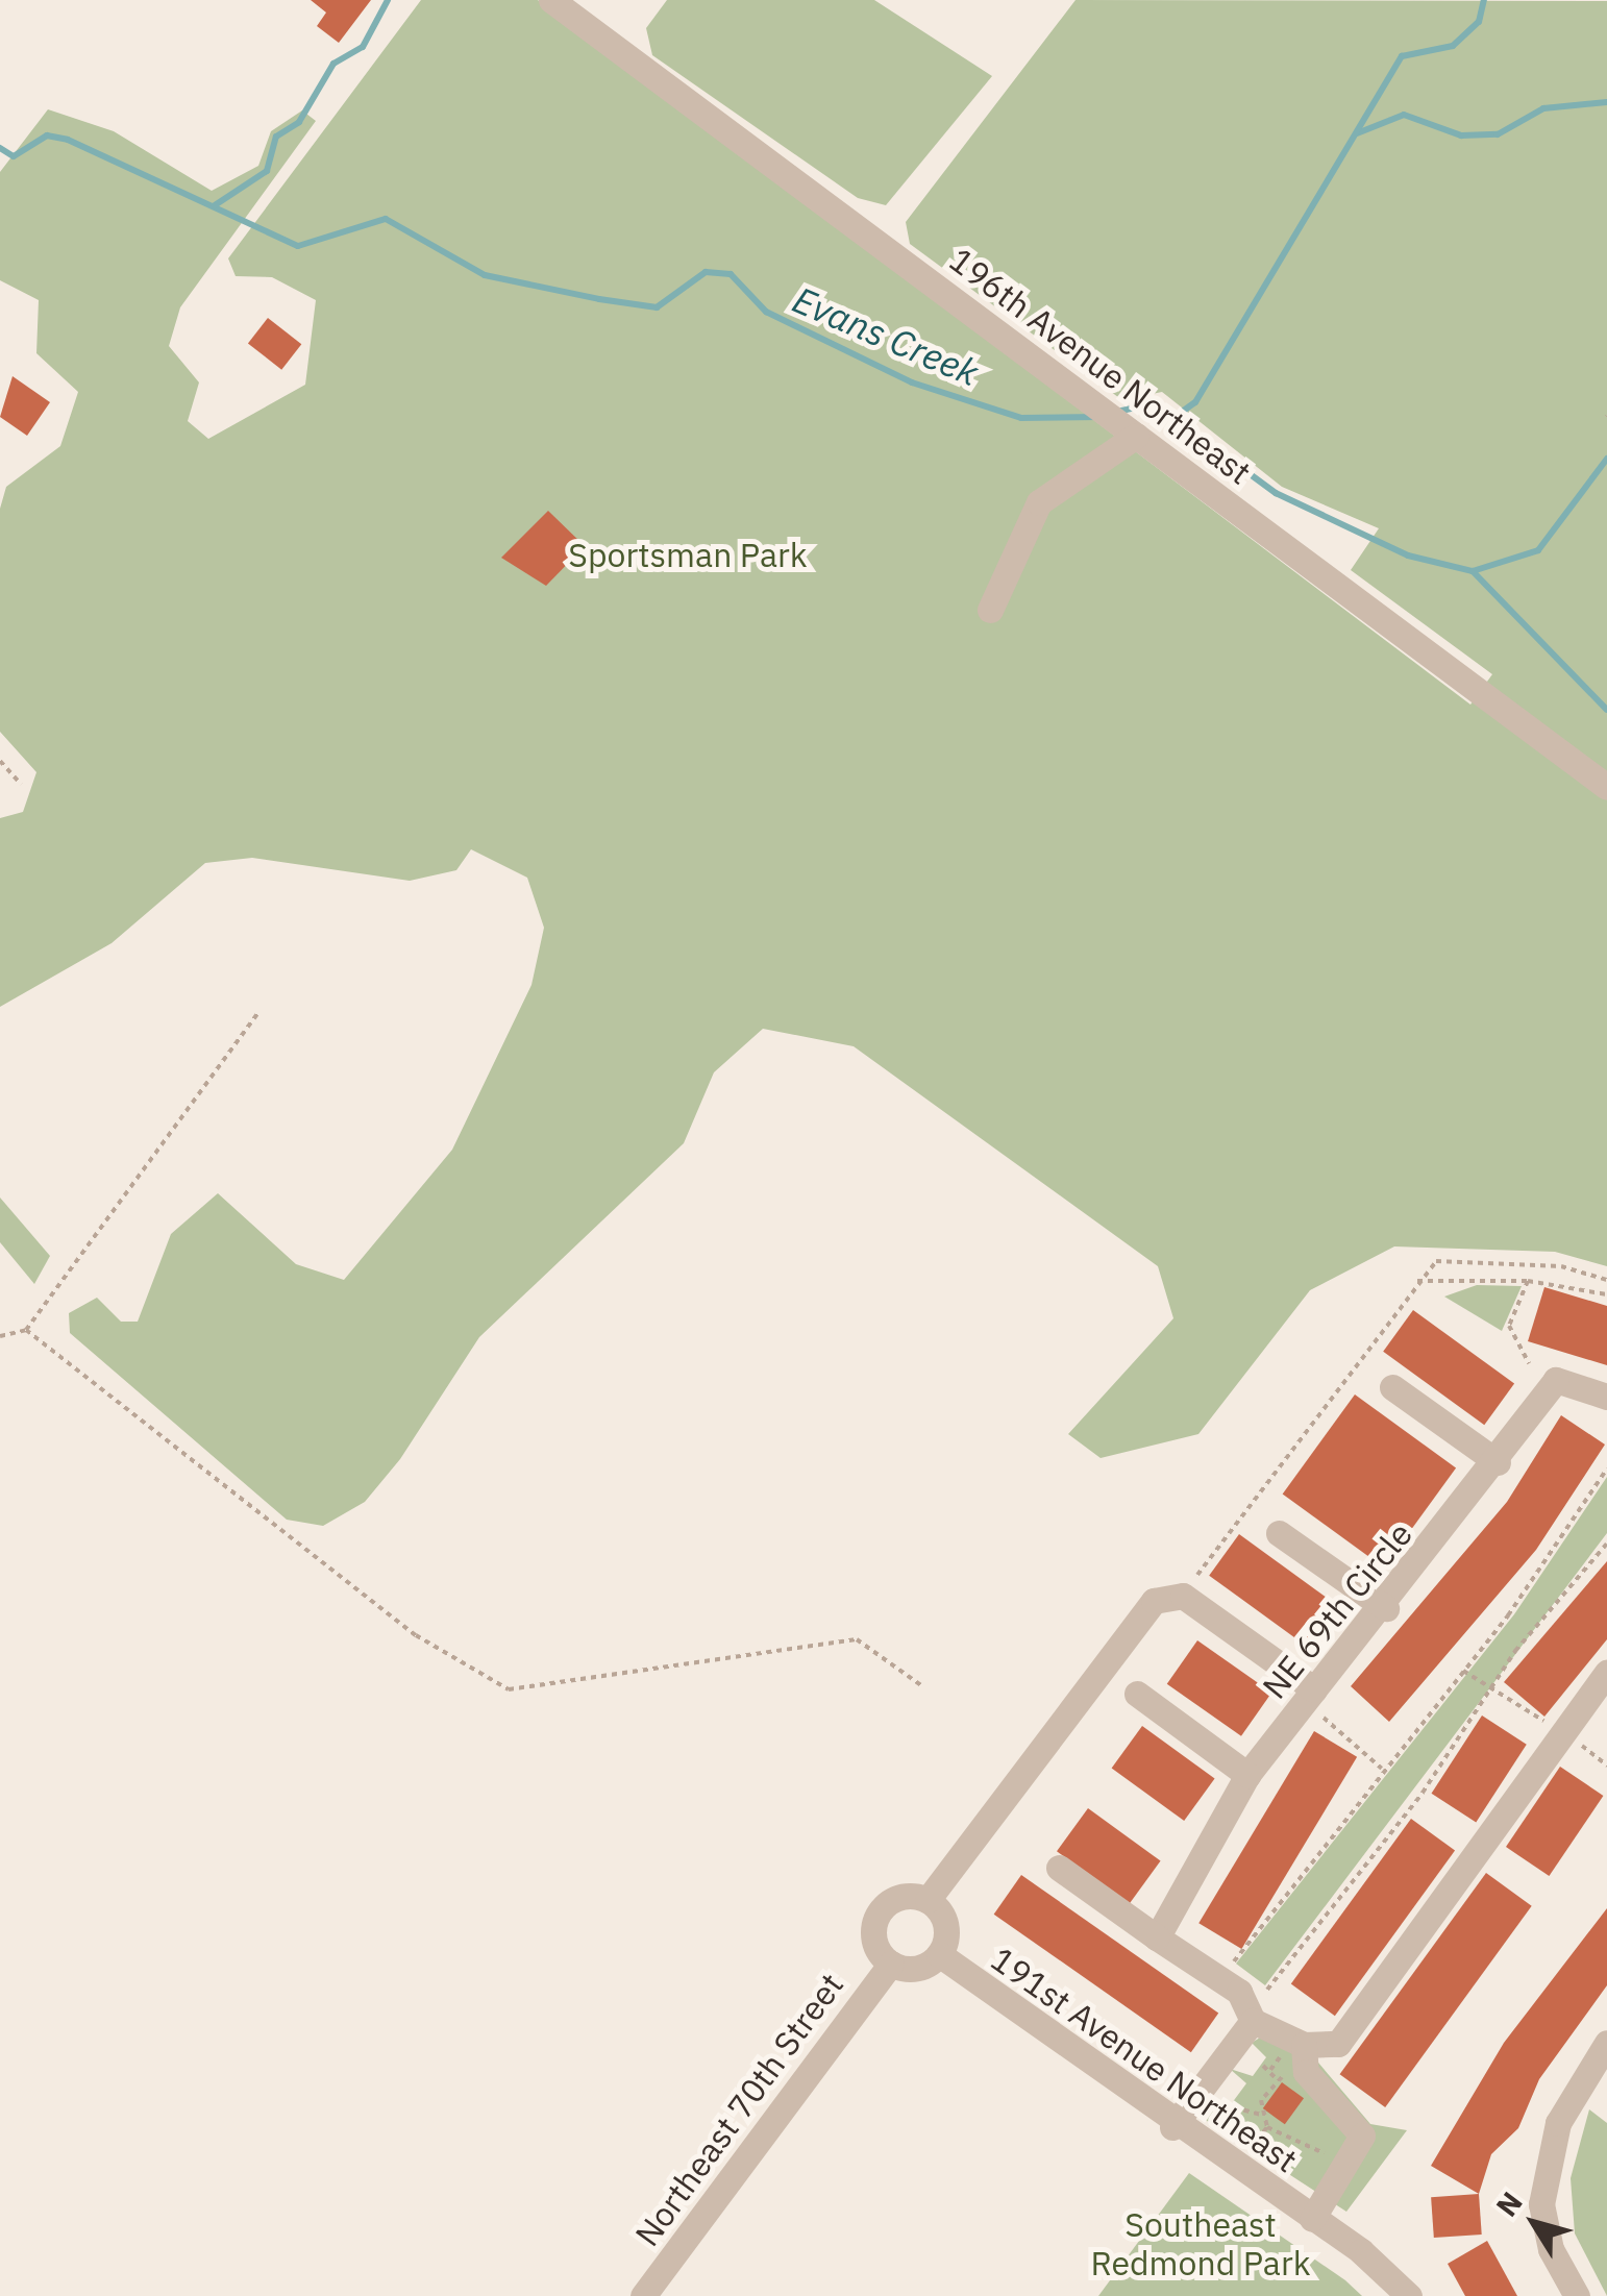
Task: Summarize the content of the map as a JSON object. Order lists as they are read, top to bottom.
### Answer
{
  "streets": {
    "street": [
      "196th Avenue Northeast",
      "NE 69th Circle",
      "191st Avenue Northeast",
      "Northeast 70th Street"
    ]
  },
  "crossings": [
    ["191st Avenue Northeast", "Northeast 70th Street"]
  ],
  "water": ["Evans Creek"],
  "parks": ["Sportsman Park", "Southeast Redmond Park"],
  "north": "top left"
}
